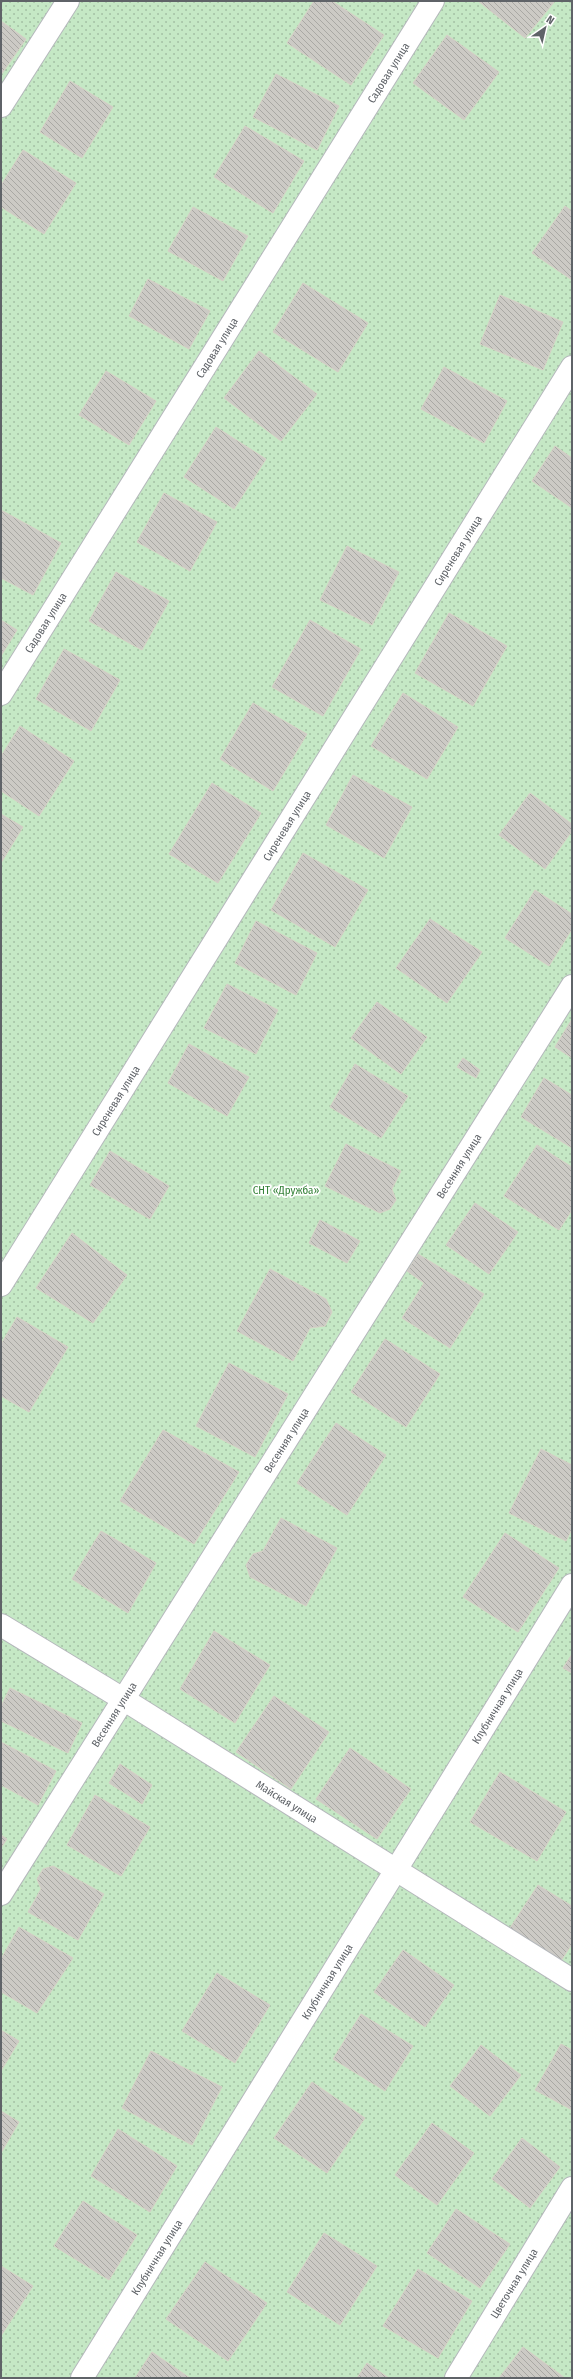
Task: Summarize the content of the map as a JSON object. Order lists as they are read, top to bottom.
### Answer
{
  "streets": {
    "street": [
      "Садовая улица",
      "Сиреневая улица",
      "Весенняя улица",
      "Клубничная улица",
      "Майская улица",
      "Цветочная улица"
    ]
  },
  "crossings": [
    ["Весенняя улица", "Майская улица"],
    ["Клубничная улица", "Майская улица"]
  ],
  "parks": ["СНТ «Дружба»"],
  "north": "top right"
}
